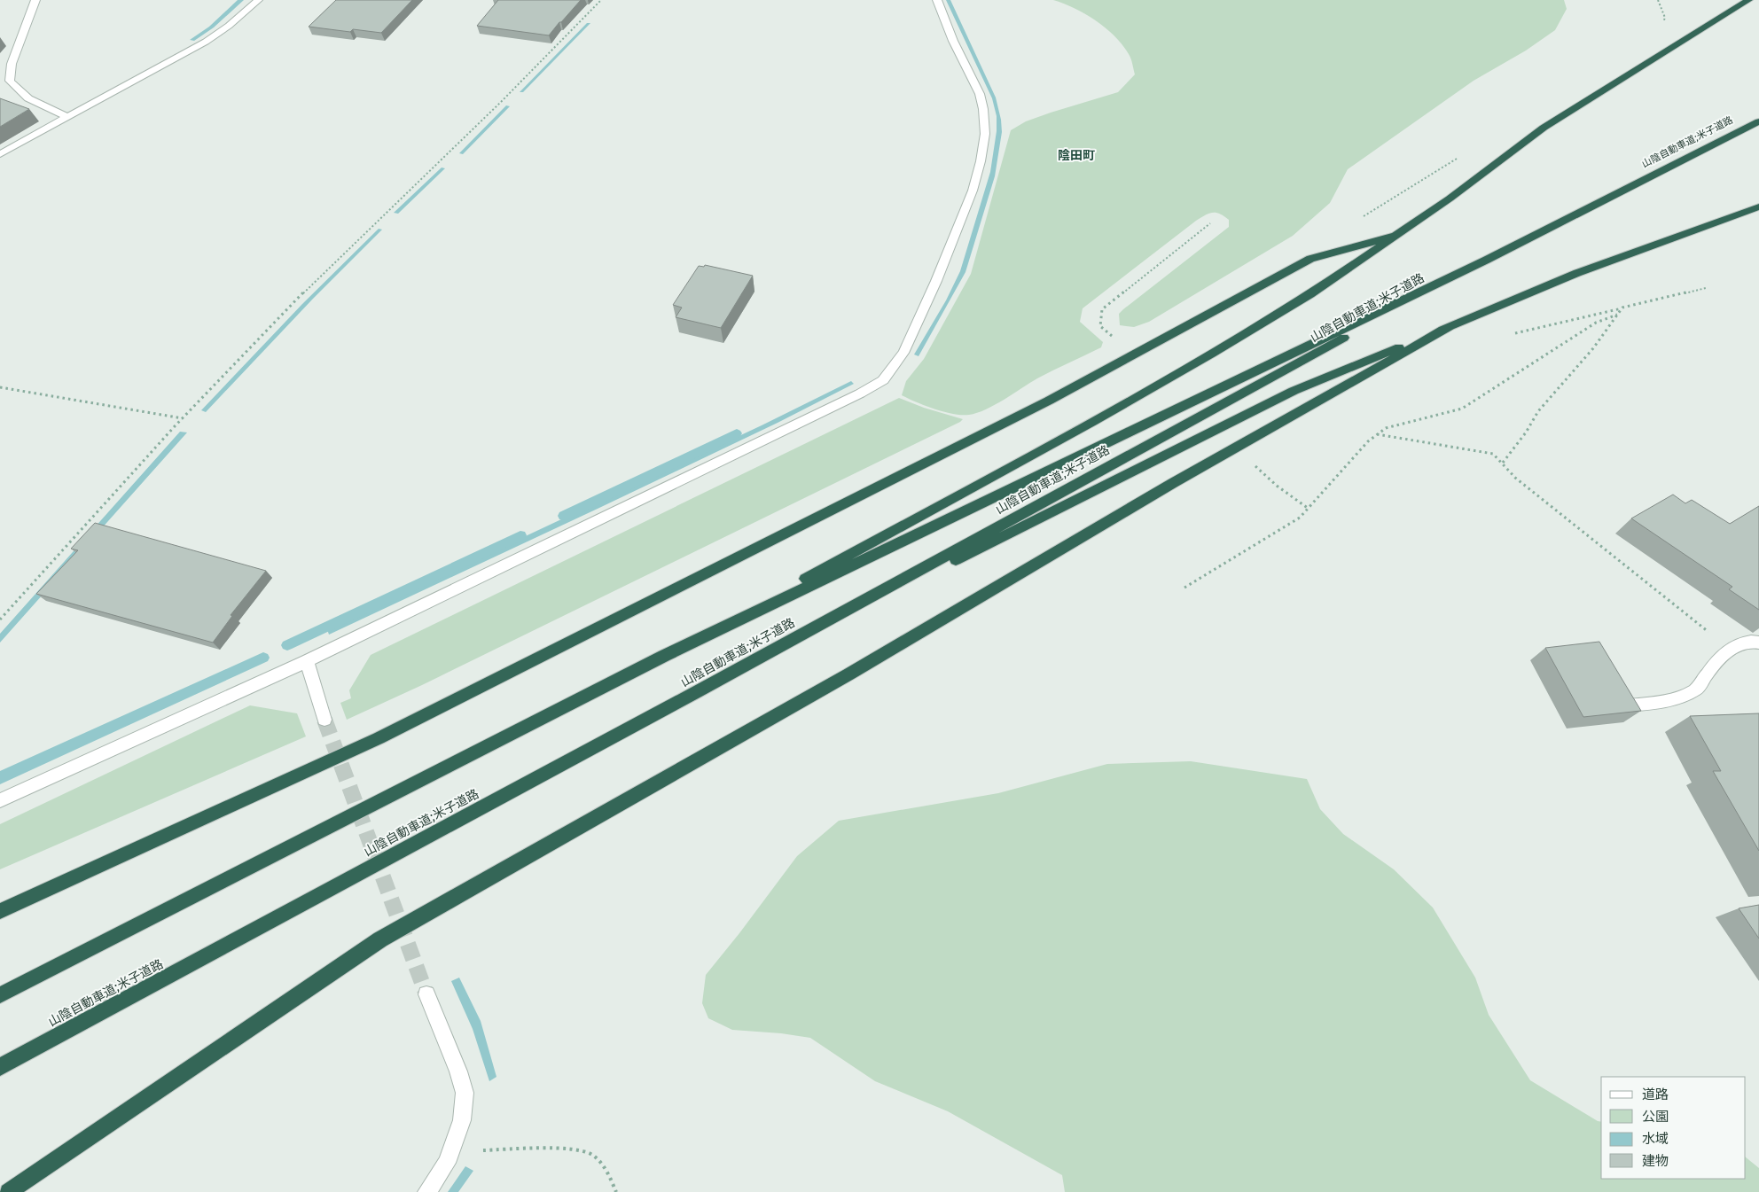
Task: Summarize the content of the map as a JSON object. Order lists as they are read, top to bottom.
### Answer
{
  "streets": {
    "highway": ["山陰自動車道;米子道路"]
  },
  "districts": ["陰田町"],
  "legend": [
    "道路",
    "公園",
    "水域",
    "建物"
  ]
}
